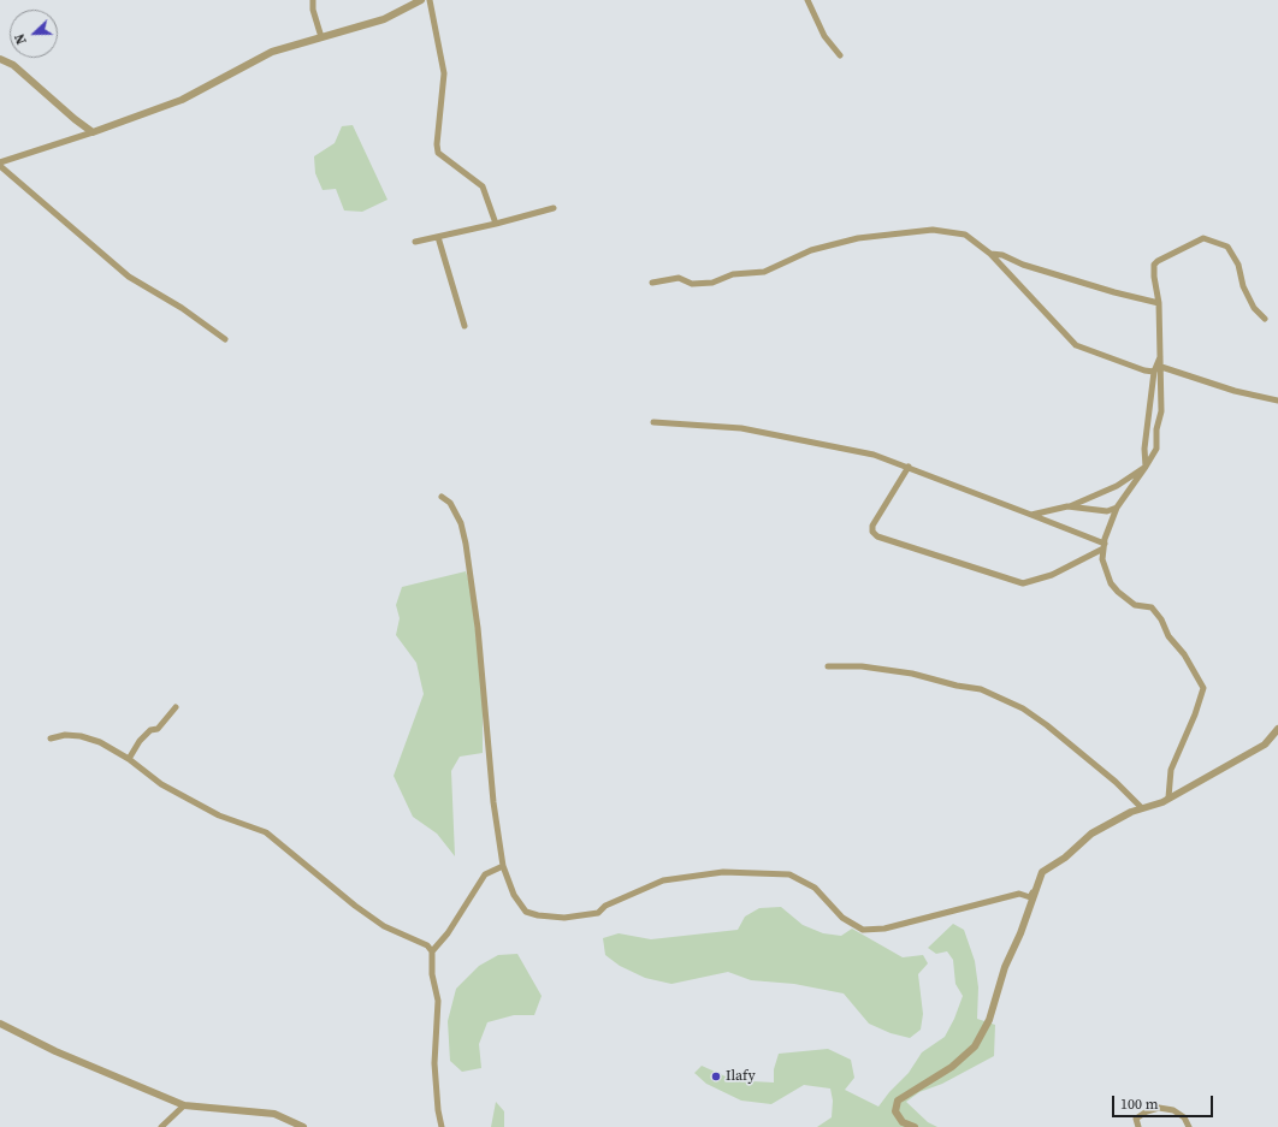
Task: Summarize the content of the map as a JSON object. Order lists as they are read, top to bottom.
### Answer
{
  "places": ["Ilafy"],
  "scale_bar": "100 m",
  "north": "left"
}
